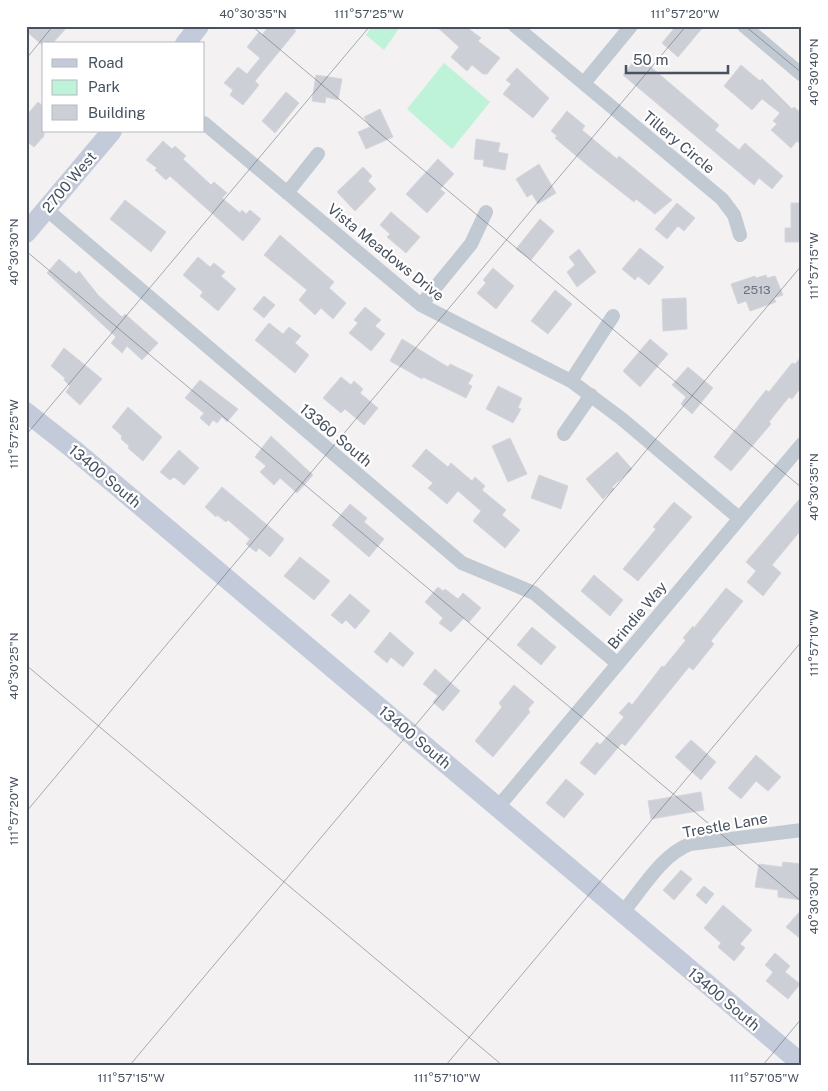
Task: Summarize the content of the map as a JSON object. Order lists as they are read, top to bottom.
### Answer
{
  "streets": {
    "street": [
      "Tillery Circle",
      "2700 West",
      "Vista Meadows Drive",
      "13360 South",
      "13400 South",
      "Brindie Way",
      "Trestle Lane"
    ]
  },
  "crossings": [
    ["2700 West", "13360 South"],
    ["Vista Meadows Drive", "Brindie Way"],
    ["13360 South", "Brindie Way"],
    ["13400 South", "Brindie Way"],
    ["13400 South", "Trestle Lane"]
  ],
  "house_numbers": ["2513"],
  "legend": ["Road", "Park", "Building"],
  "scale_bar": "50 m",
  "coordinates": [
    "40°30'35\"N",
    "111°57'25\"W",
    "111°57'20\"W",
    "40°30'40\"N",
    "40°30'30\"N",
    "111°57'15\"W",
    "111°57'10\"W",
    "40°30'25\"N",
    "111°57'05\"W"
  ]
}
